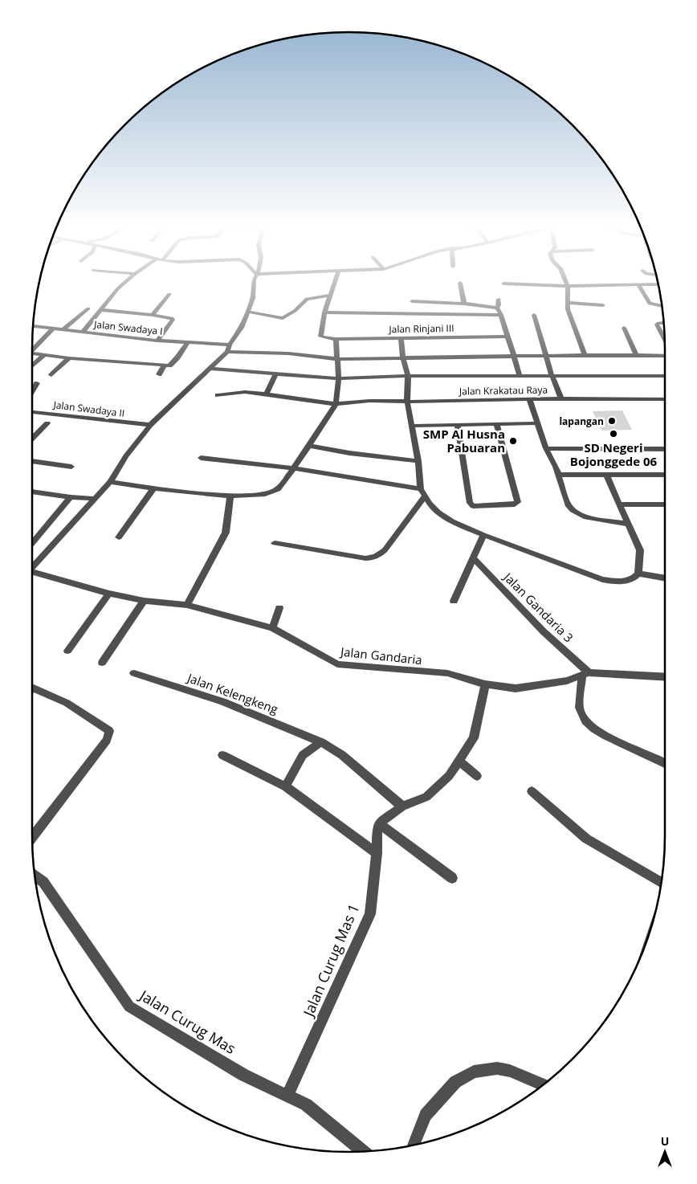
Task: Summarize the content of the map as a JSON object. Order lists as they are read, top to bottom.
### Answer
{
  "streets": {
    "street": [
      "Jalan Swadaya I",
      "Jalan Rinjani III",
      "Jalan Krakatau Raya",
      "Jalan Swadaya II",
      "Jalan Gandaria 3",
      "Jalan Gandaria",
      "Jalan Kelengkeng",
      "Jalan Curug Mas 1",
      "Jalan Curug Mas"
    ]
  },
  "crossings": [
    ["Jalan Gandaria 3", "Jalan Gandaria"],
    ["Jalan Curug Mas 1", "Jalan Curug Mas"]
  ],
  "places": ["lapangan", "SD Negeri Bojonggede 06", "SMP Al Husna Pabuaran"],
  "north": "top"
}
